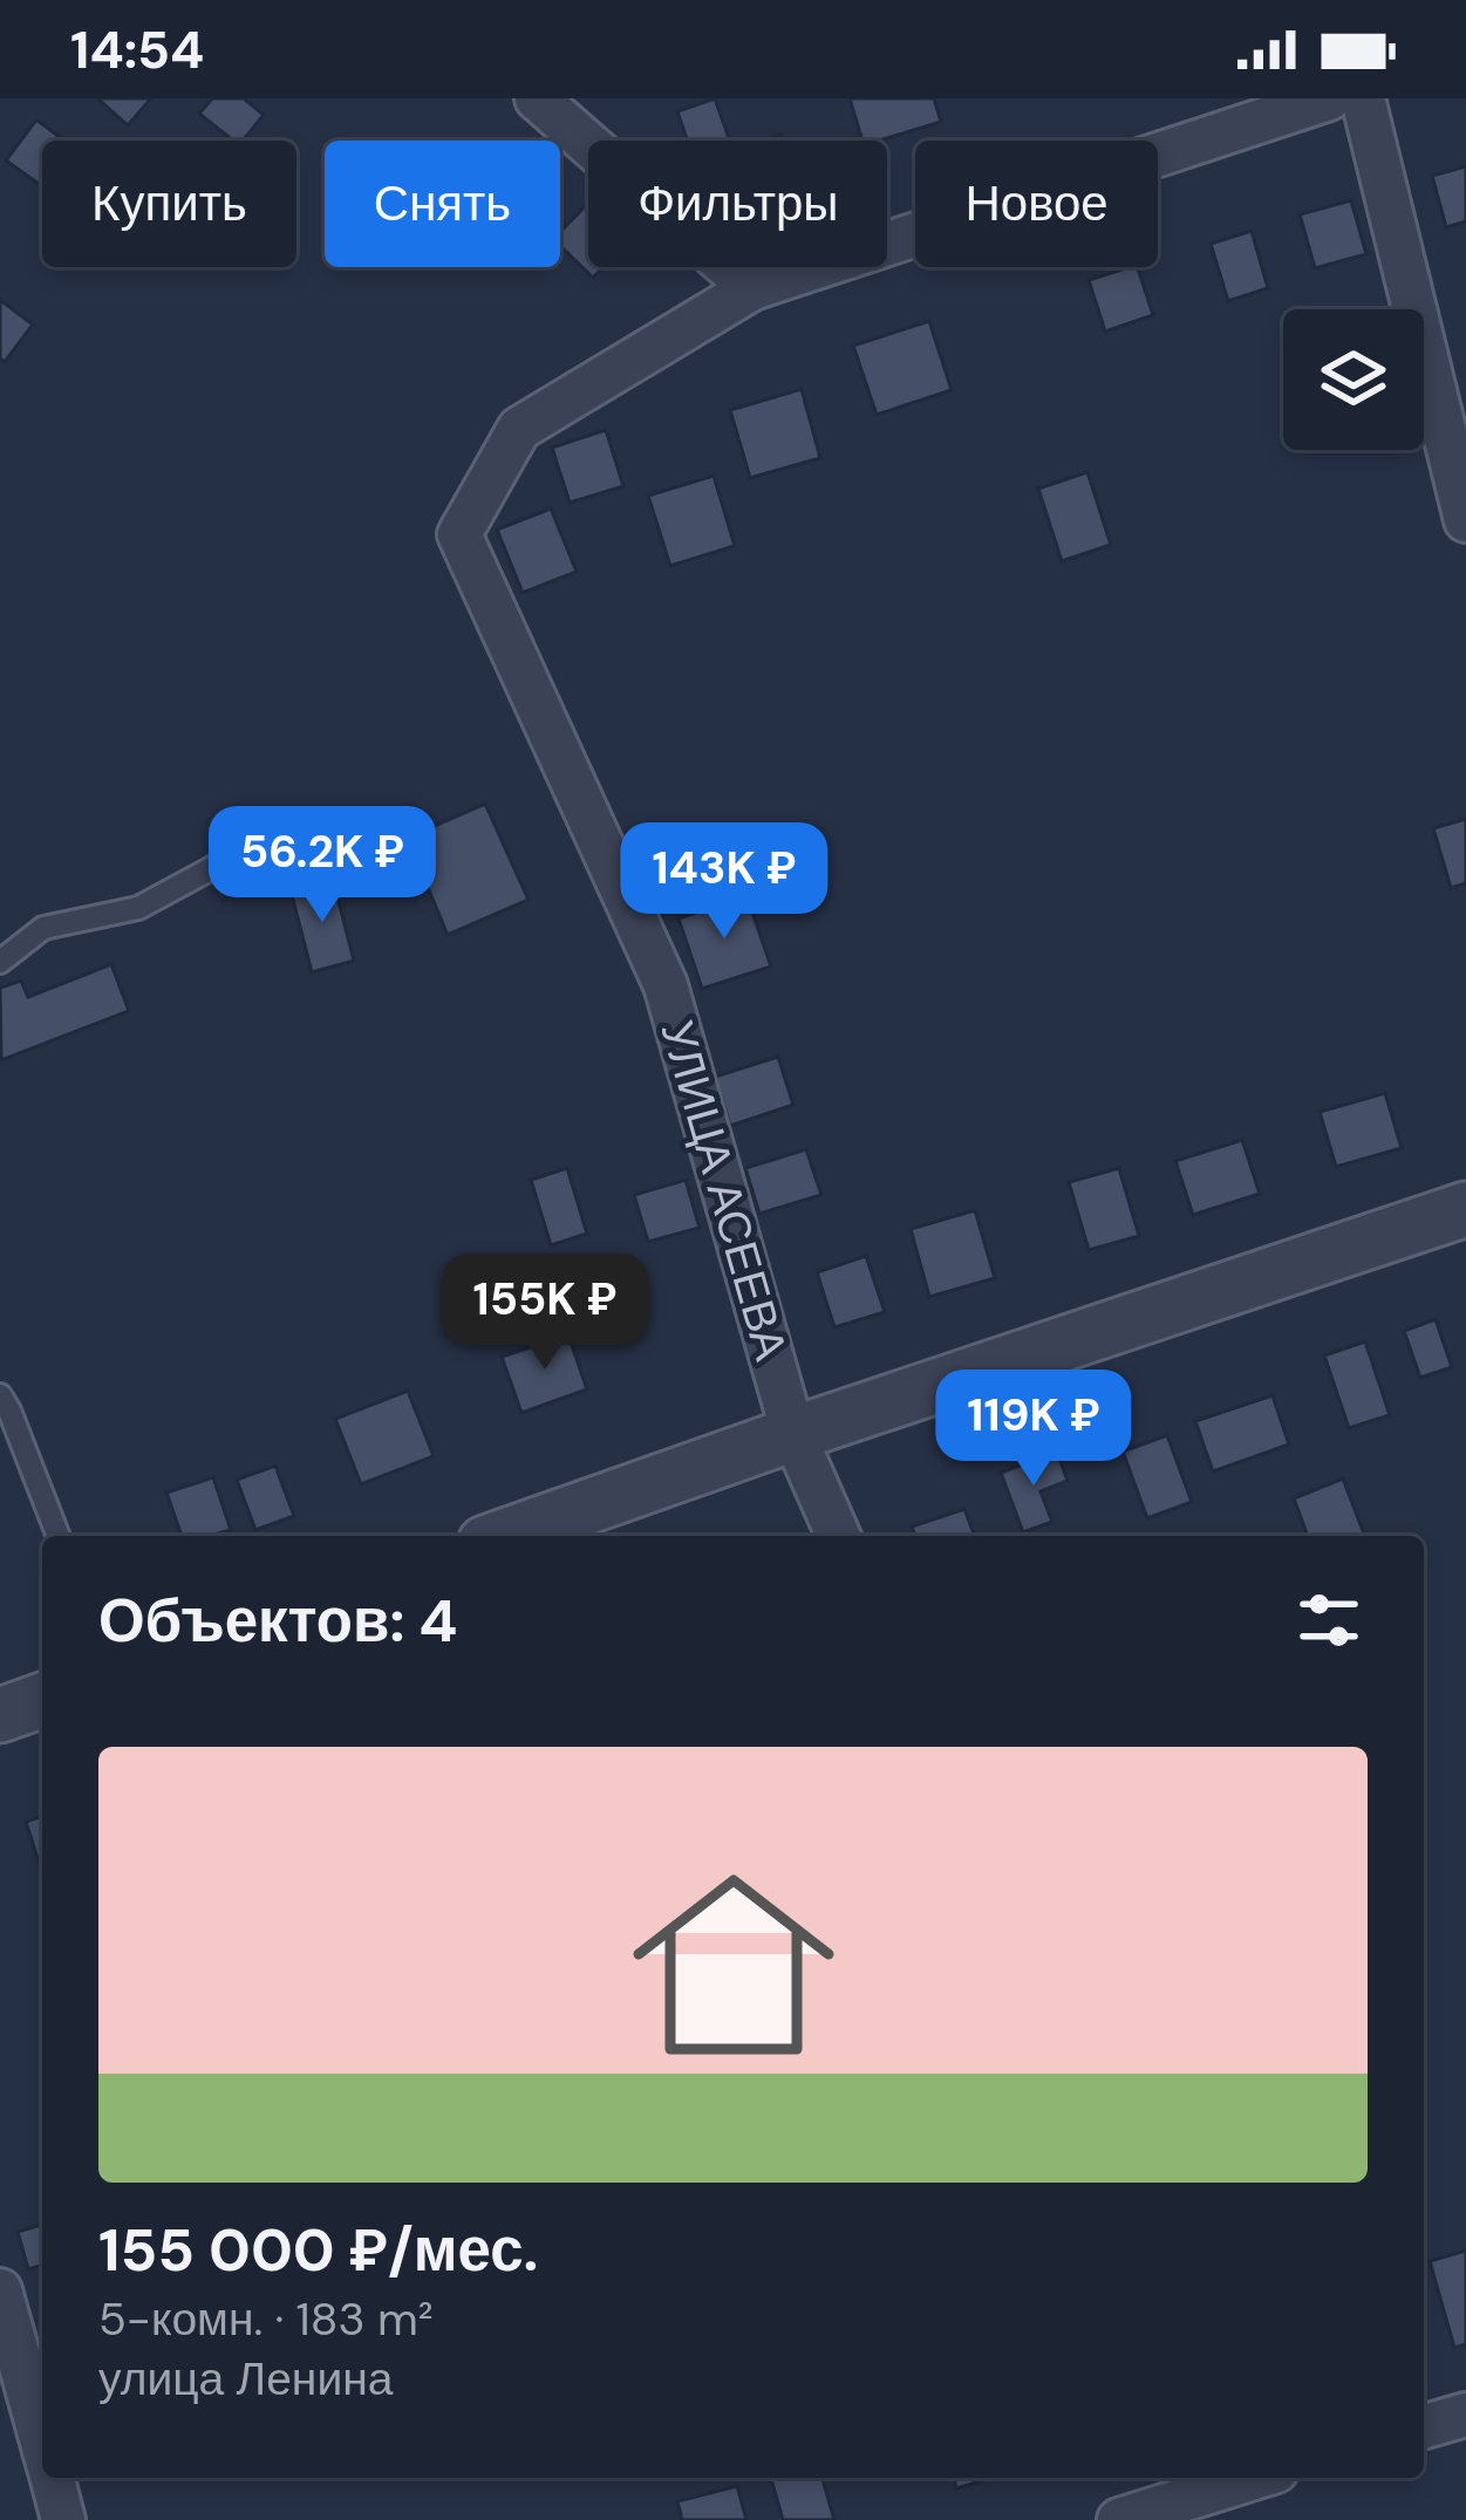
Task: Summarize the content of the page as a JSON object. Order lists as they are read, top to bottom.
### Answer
{
  "streets": {
    "street": ["УЛИЦА АСЕЕВА"]
  },
  "page": {
    "status": "14:54",
    "chip": [
      "Купить",
      "Снять",
      "Фильтры",
      "Новое"
    ],
    "price": [
      "56.2K ₽",
      "143K ₽",
      "155K ₽",
      "119K ₽"
    ],
    "heading": "Объектов: 4",
    "list": [
      {
        "name": "155 000 ₽/мес.",
        "note": "5-комн. · 183 m² · улица Ленина"
      }
    ]
  }
}
